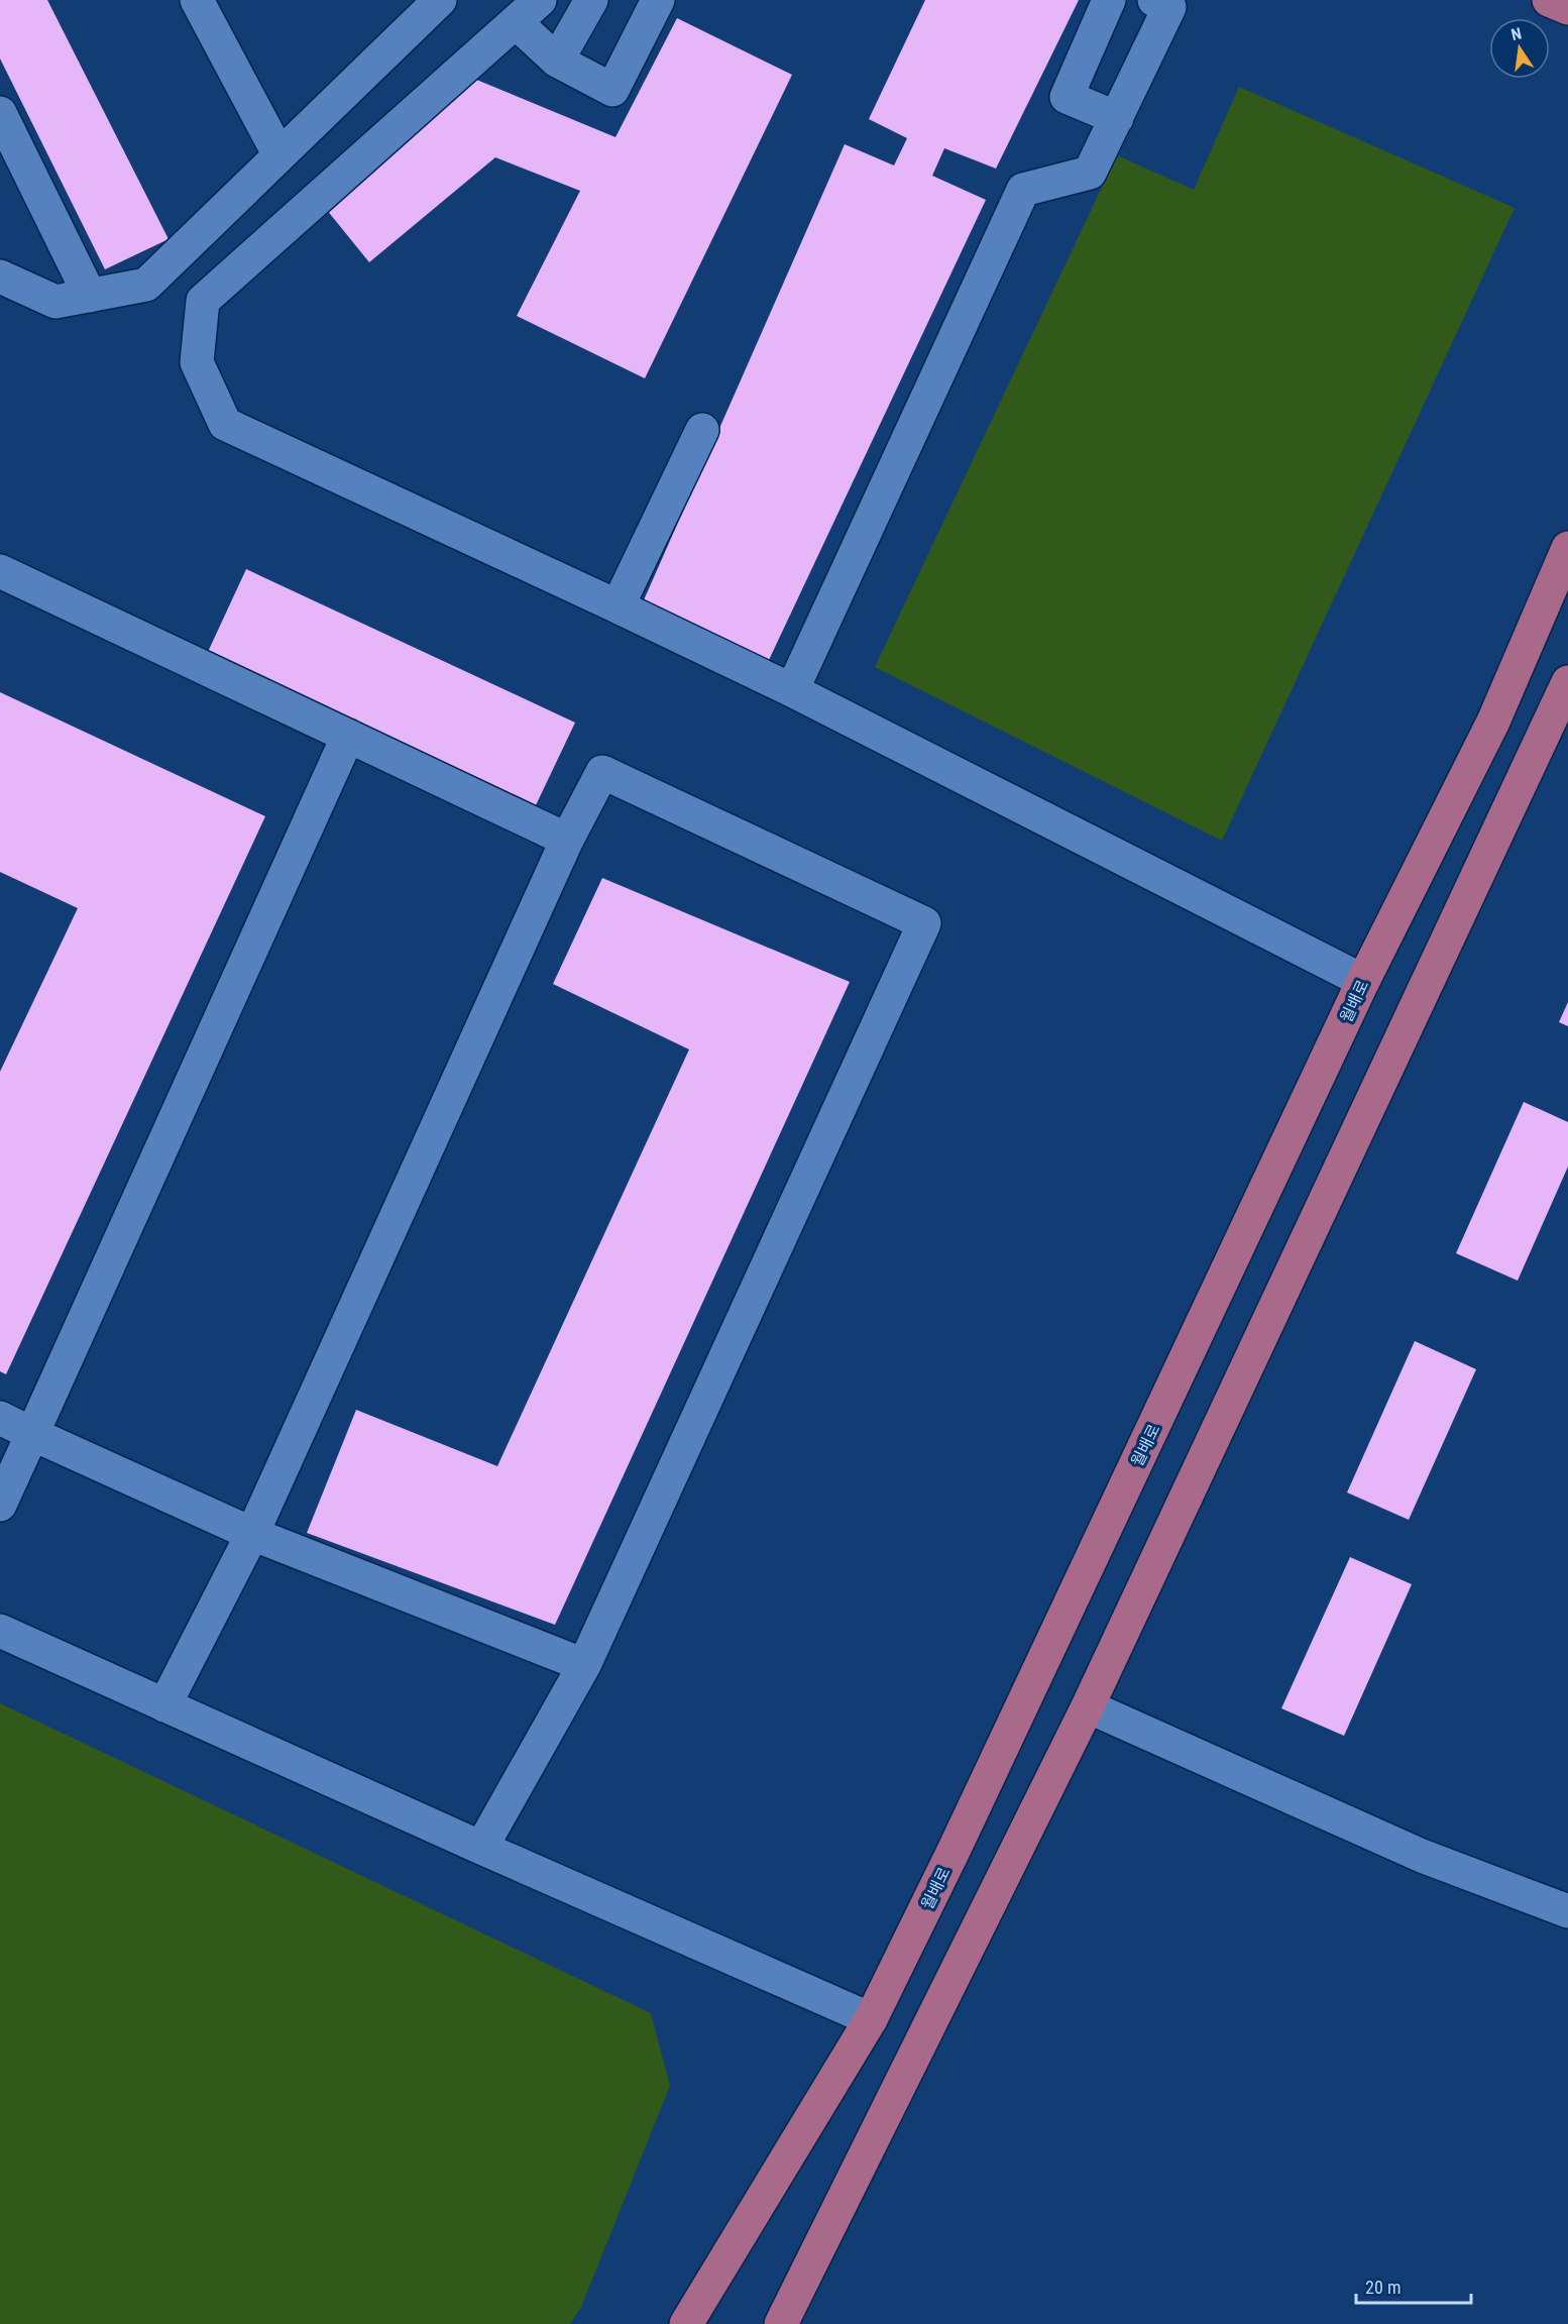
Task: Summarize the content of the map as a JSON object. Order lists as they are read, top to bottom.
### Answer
{
  "streets": {
    "main road": ["월배로"]
  },
  "scale_bar": "20 m",
  "north": "top"
}
